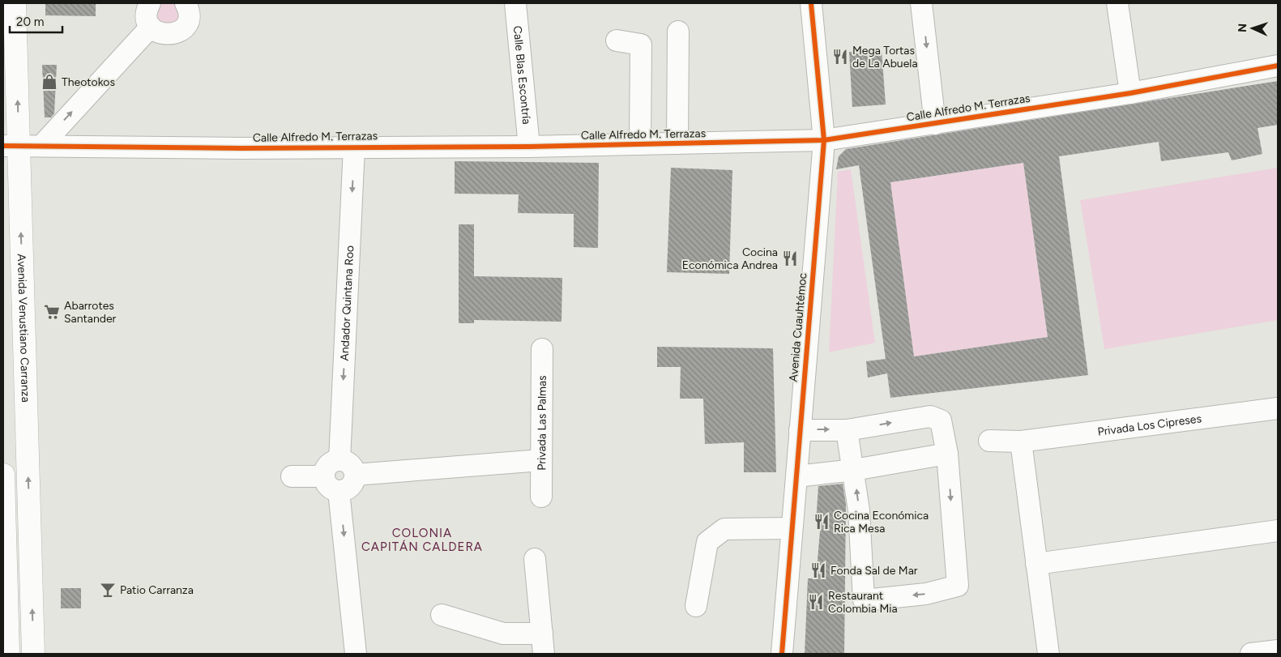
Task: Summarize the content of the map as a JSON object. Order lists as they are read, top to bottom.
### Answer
{
  "streets": {
    "main road": ["Avenida Venustiano Carranza"],
    "street": [
      "Calle Blas Escontría",
      "Calle Alfredo M. Terrazas",
      "Andador Quintana Roo",
      "Avenida Cuauhtémoc",
      "Privada Las Palmas",
      "Privada Los Cipreses"
    ]
  },
  "crossings": [
    ["Calle Blas Escontría", "Calle Alfredo M. Terrazas"],
    ["Calle Alfredo M. Terrazas", "Andador Quintana Roo"],
    ["Calle Alfredo M. Terrazas", "Avenida Cuauhtémoc"],
    ["Calle Alfredo M. Terrazas", "Avenida Venustiano Carranza"]
  ],
  "one_way": ["Andador Quintana Roo", "Avenida Venustiano Carranza"],
  "districts": ["COLONIA CAPITÁN CALDERA"],
  "places": {
    "restaurant": [
      "Mega Tortas de La Abuela",
      "Cocina Económica Andrea",
      "Cocina Económica Rica Mesa",
      "Fonda Sal de Mar",
      "Restaurant Colombia Mia"
    ],
    "shop": ["Theotokos"],
    "supermarket": ["Abarrotes Santander"],
    "bar": ["Patio Carranza"]
  },
  "scale_bar": "20 m",
  "north": "left"
}
